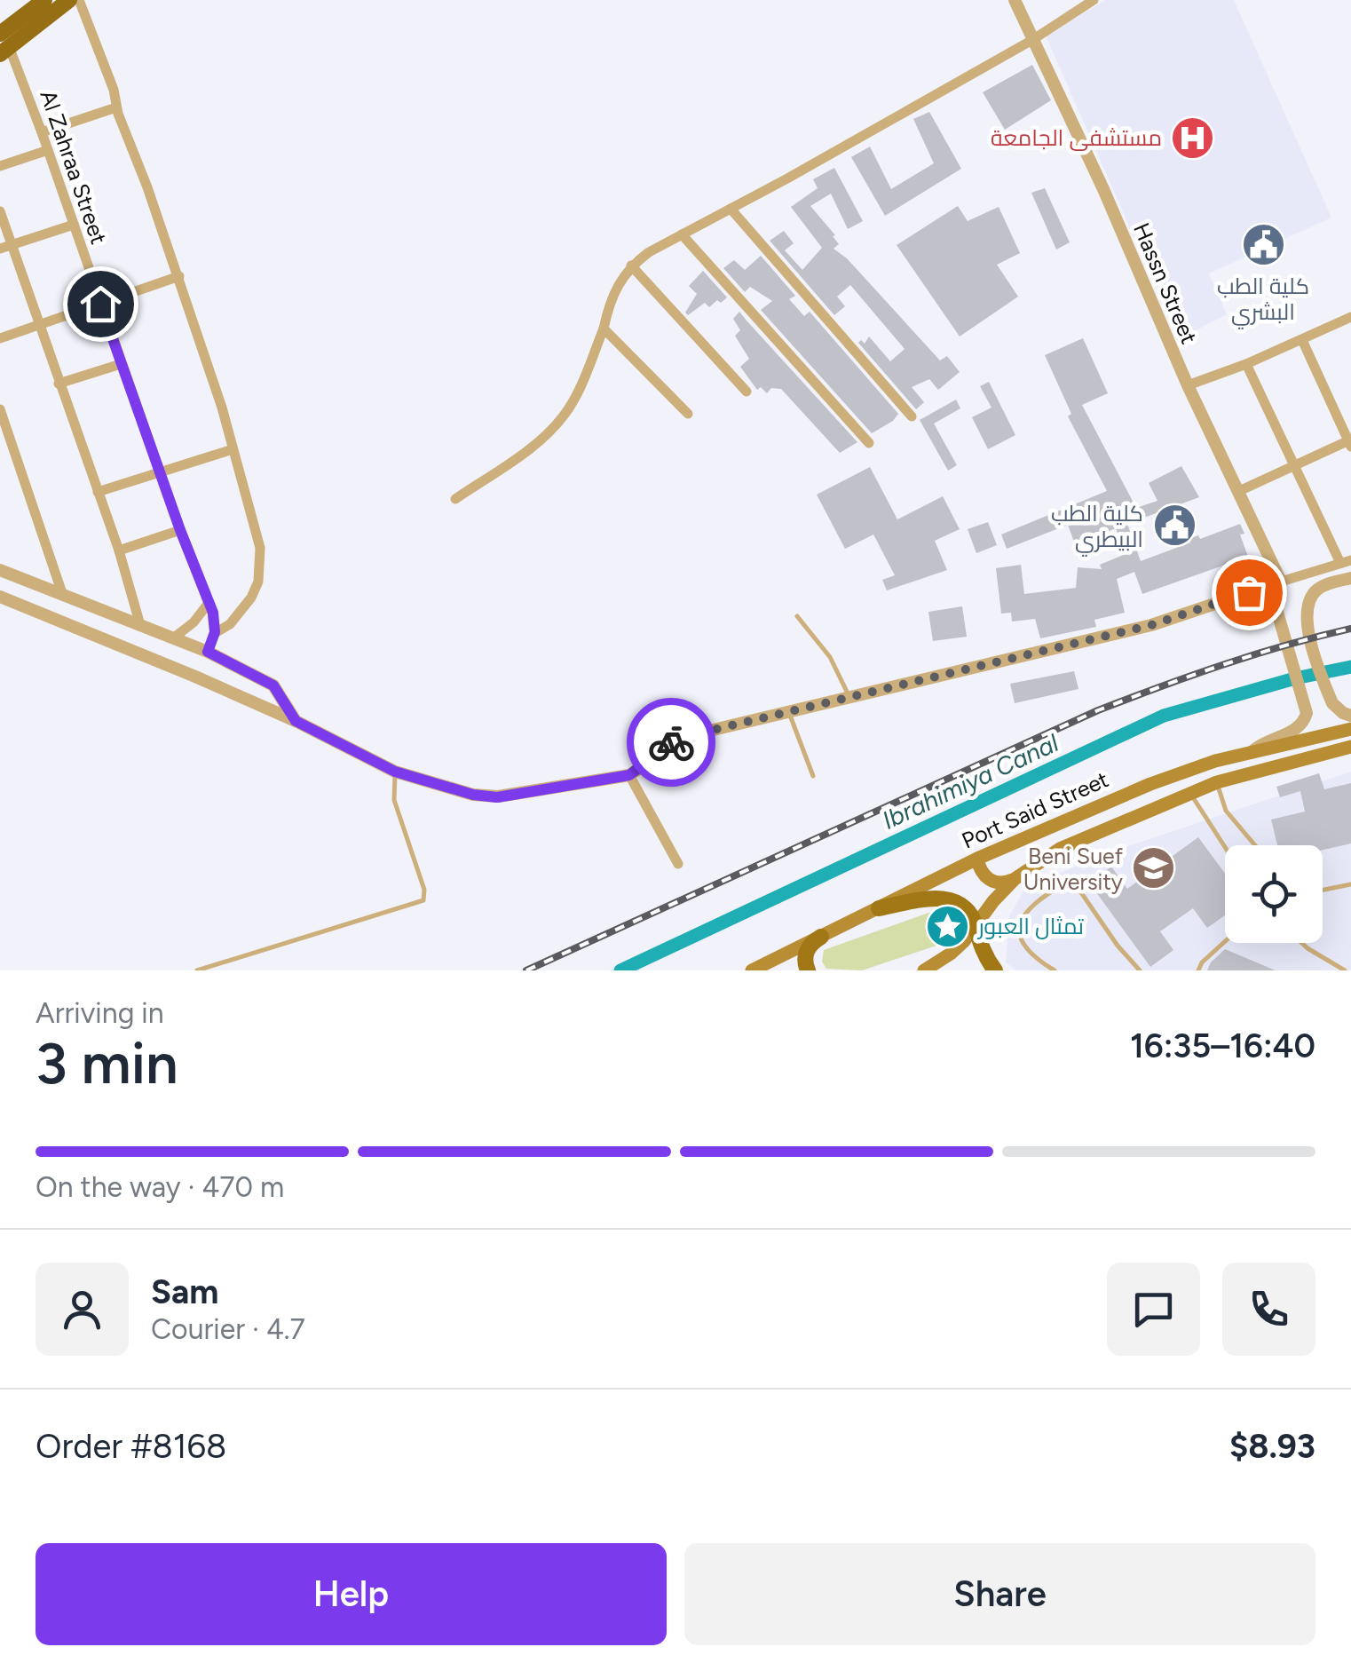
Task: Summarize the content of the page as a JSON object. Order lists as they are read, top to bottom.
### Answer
{
  "streets": {
    "main road": ["Port Said Street"],
    "street": ["Al Zahraa Street", "Hassn Street"]
  },
  "water": ["Ibrahimiya Canal"],
  "places": {
    "hospital": ["مستشفى الجامعة"],
    "public building": ["كلية الطب البشري", "كلية الطب البيطري"],
    "school or university": ["Beni Suef University"],
    "place": ["تمثال العبور"]
  },
  "page": {
    "heading": ["3 min", "Arriving in", "16:35–16:40"],
    "panel": [
      "Sam",
      "Courier · 4.7",
      "Order #8168",
      "$8.93"
    ],
    "bar": "On the way · 470 m",
    "buttons": ["Help", "Share"]
  }
}
